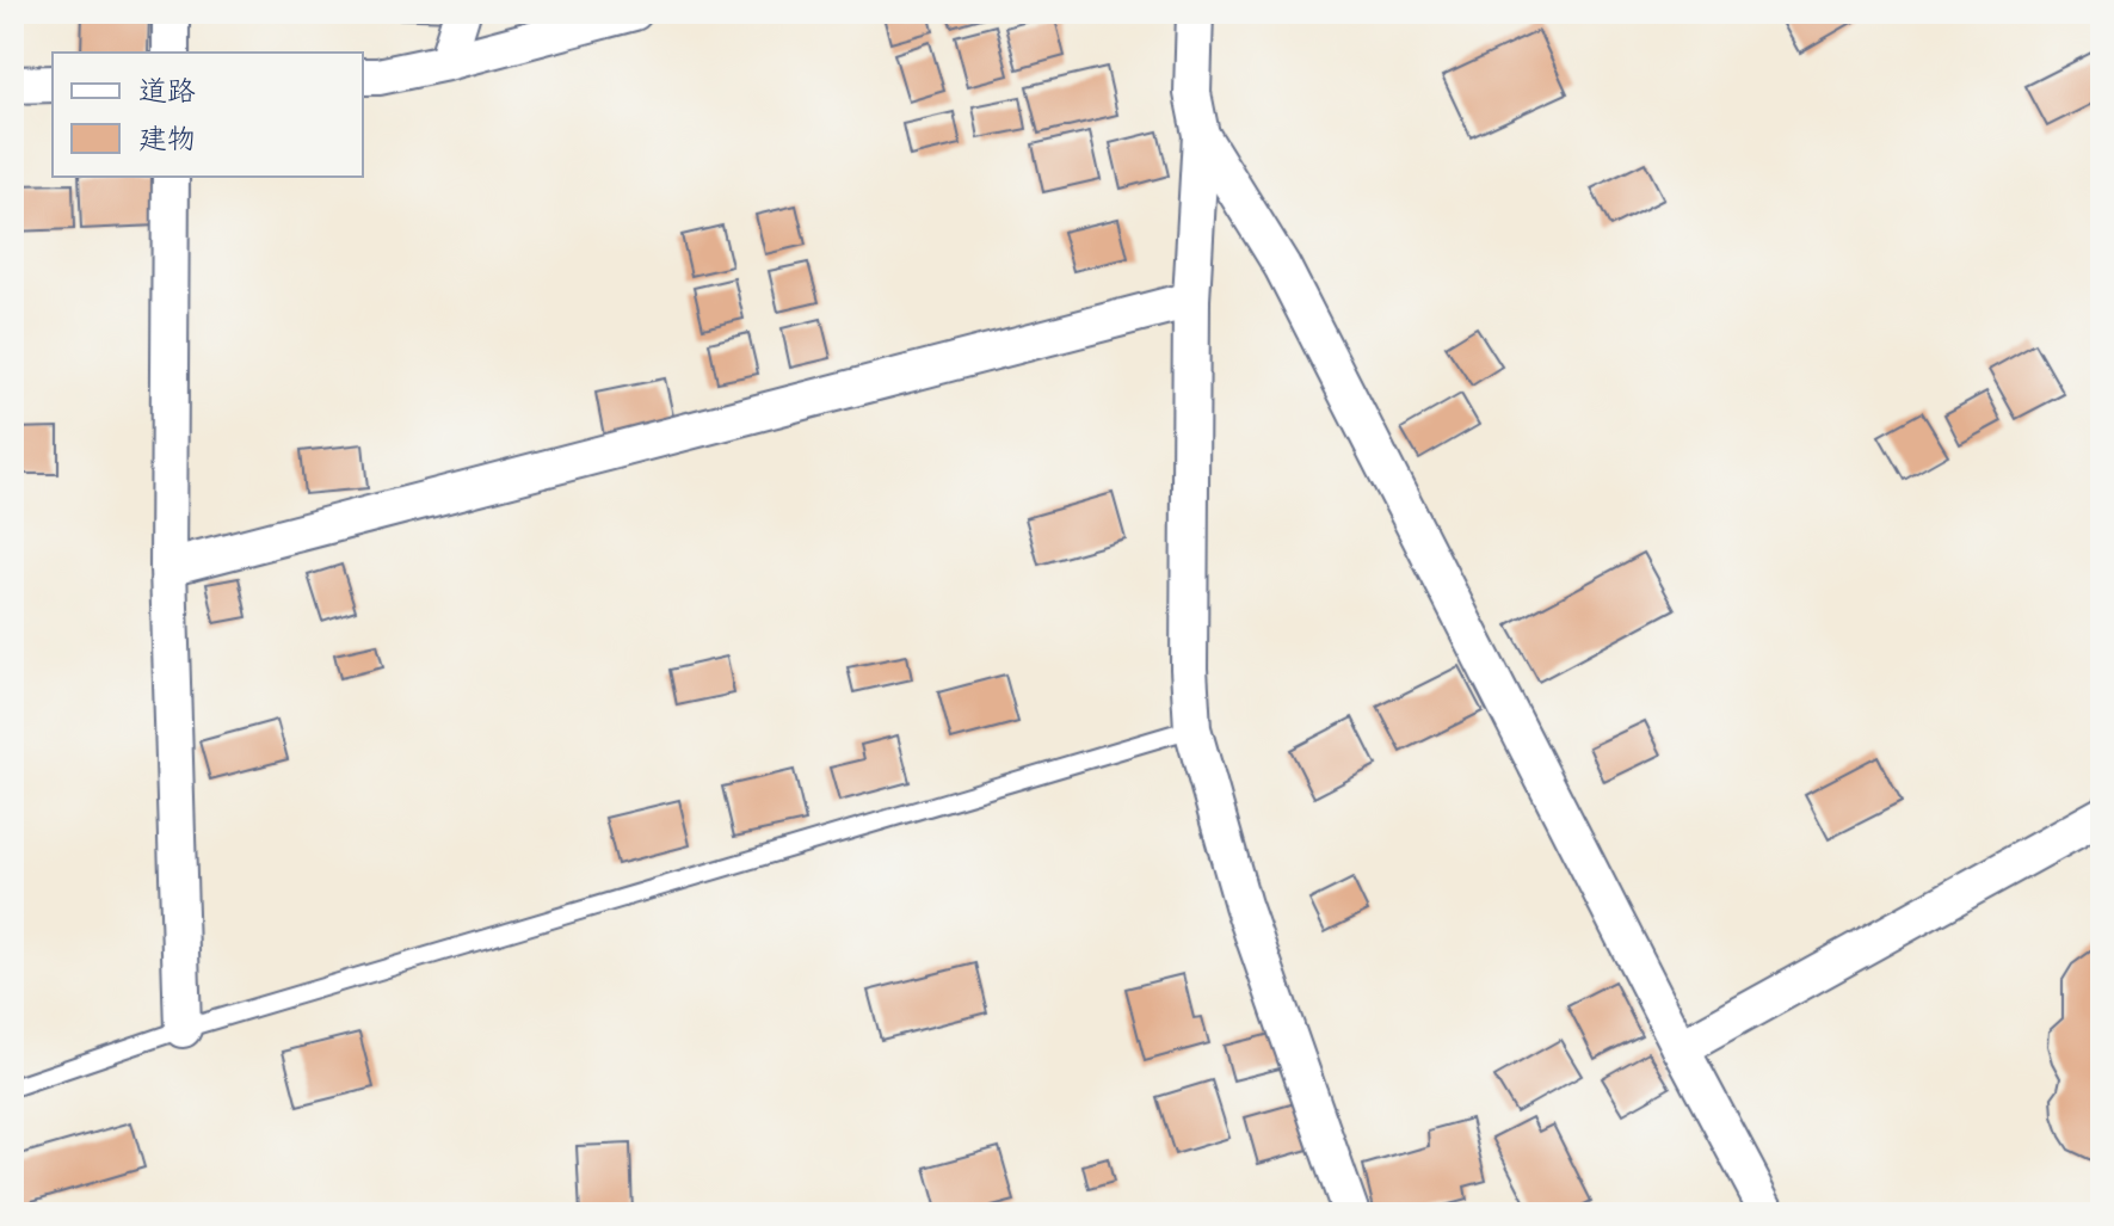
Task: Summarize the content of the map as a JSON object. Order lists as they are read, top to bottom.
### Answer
{
  "legend": ["道路", "建物"]
}
